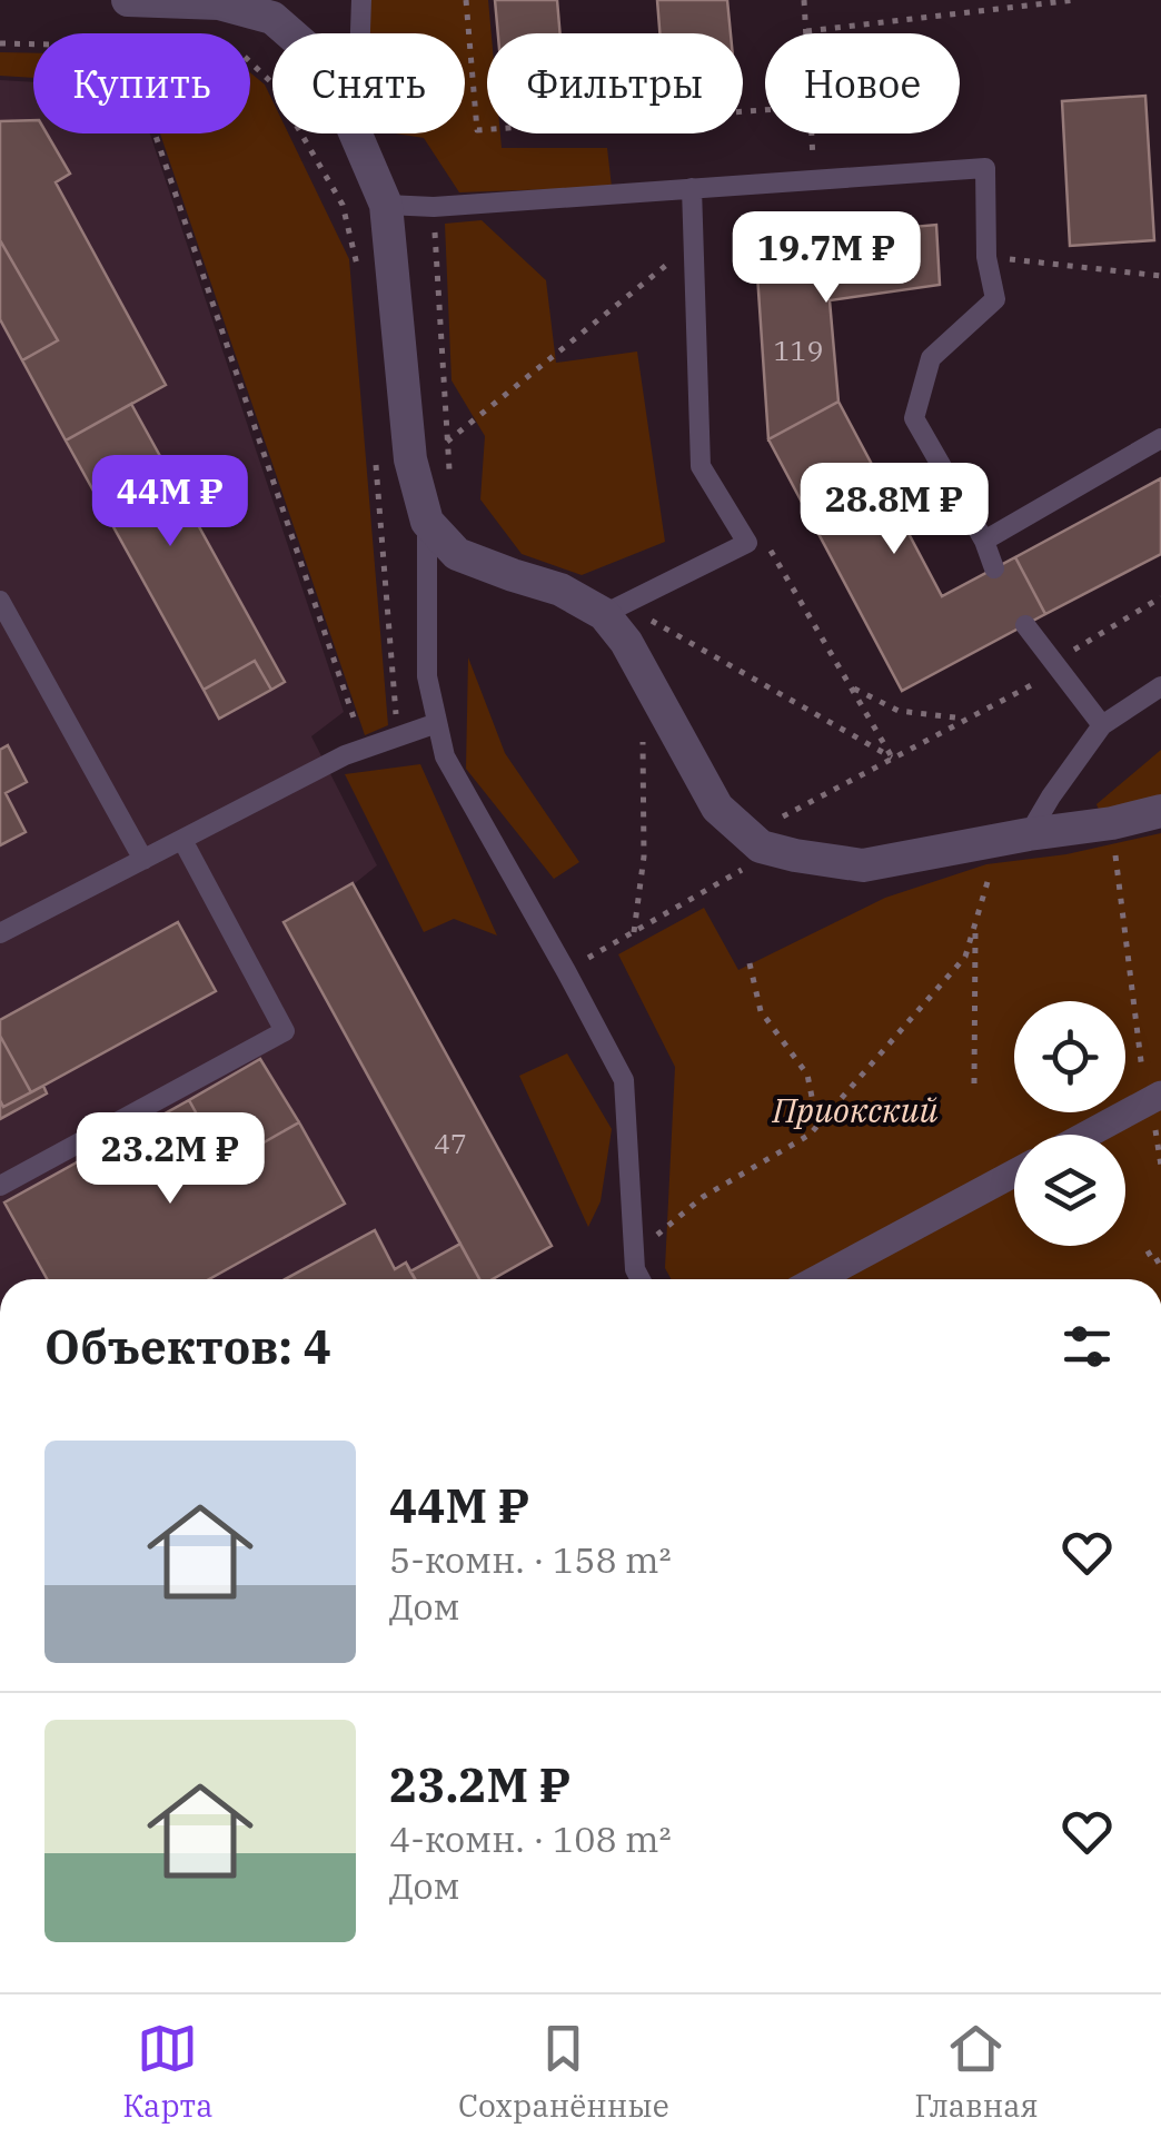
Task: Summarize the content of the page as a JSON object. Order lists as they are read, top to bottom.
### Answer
{
  "parks": ["Приокский"],
  "house_numbers": ["119", "47"],
  "page": {
    "chip": [
      "Купить",
      "Снять",
      "Фильтры",
      "Новое"
    ],
    "price": [
      "19.7M ₽",
      "44M ₽",
      "28.8M ₽",
      "23.2M ₽"
    ],
    "heading": "Объектов: 4",
    "list": [
      {
        "name": "44M ₽",
        "note": "5-комн. · 158 m² · Дом"
      },
      {
        "name": "23.2M ₽",
        "note": "4-комн. · 108 m² · Дом"
      }
    ],
    "tabs": ["Карта", "Сохранённые", "Главная"]
  }
}
